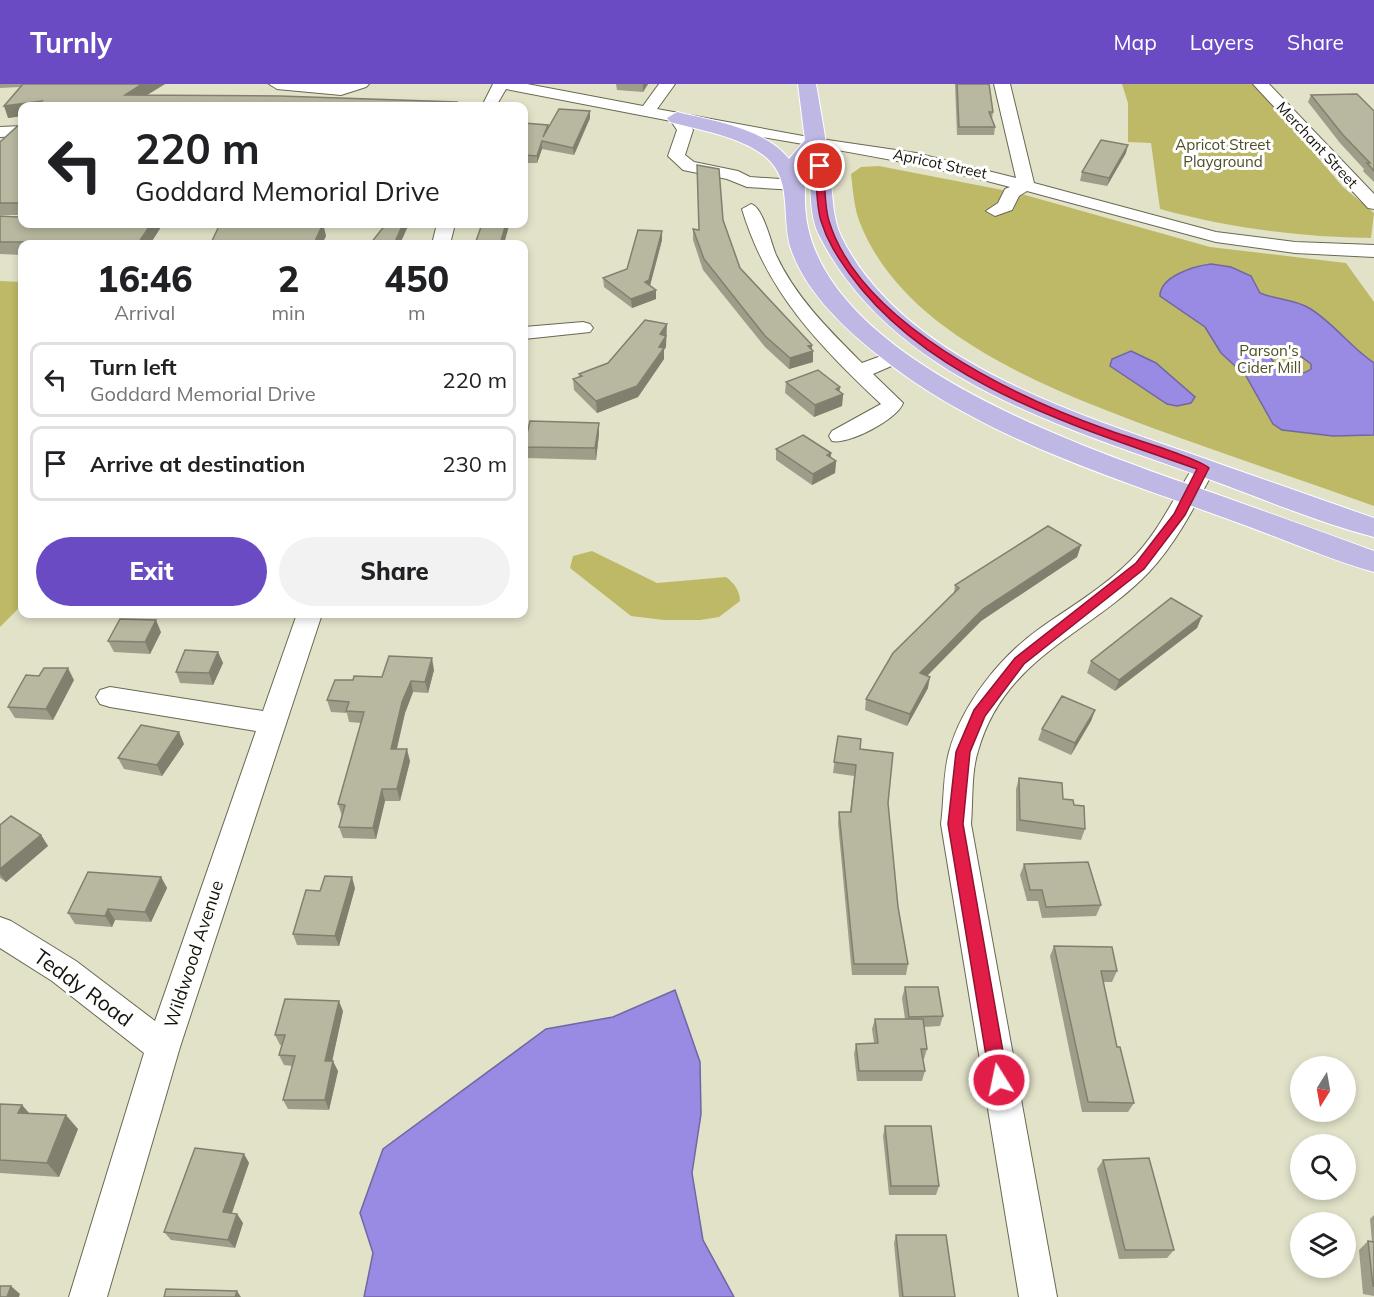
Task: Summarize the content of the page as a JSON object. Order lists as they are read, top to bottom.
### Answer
{
  "streets": {
    "street": [
      "Merchant Street",
      "Apricot Street",
      "Wildwood Avenue",
      "Teddy Road"
    ]
  },
  "crossings": [
    ["Wildwood Avenue", "Teddy Road"]
  ],
  "parks": ["Apricot Street Playground", "Parson's Cider Mill"],
  "north": "bottom",
  "page": {
    "header": "Turnly",
    "nav": ["Map", "Layers", "Share"],
    "turn": ["220 m", "Goddard Memorial Drive"],
    "eta": [
      "16:46",
      "Arrival",
      "2",
      "min",
      "450",
      "m"
    ],
    "list": [
      {
        "name": "Turn left",
        "note": "Goddard Memorial Drive",
        "value": "220 m"
      },
      {
        "name": "Arrive at destination",
        "value": "230 m"
      }
    ],
    "buttons": ["Exit", "Share"]
  }
}
